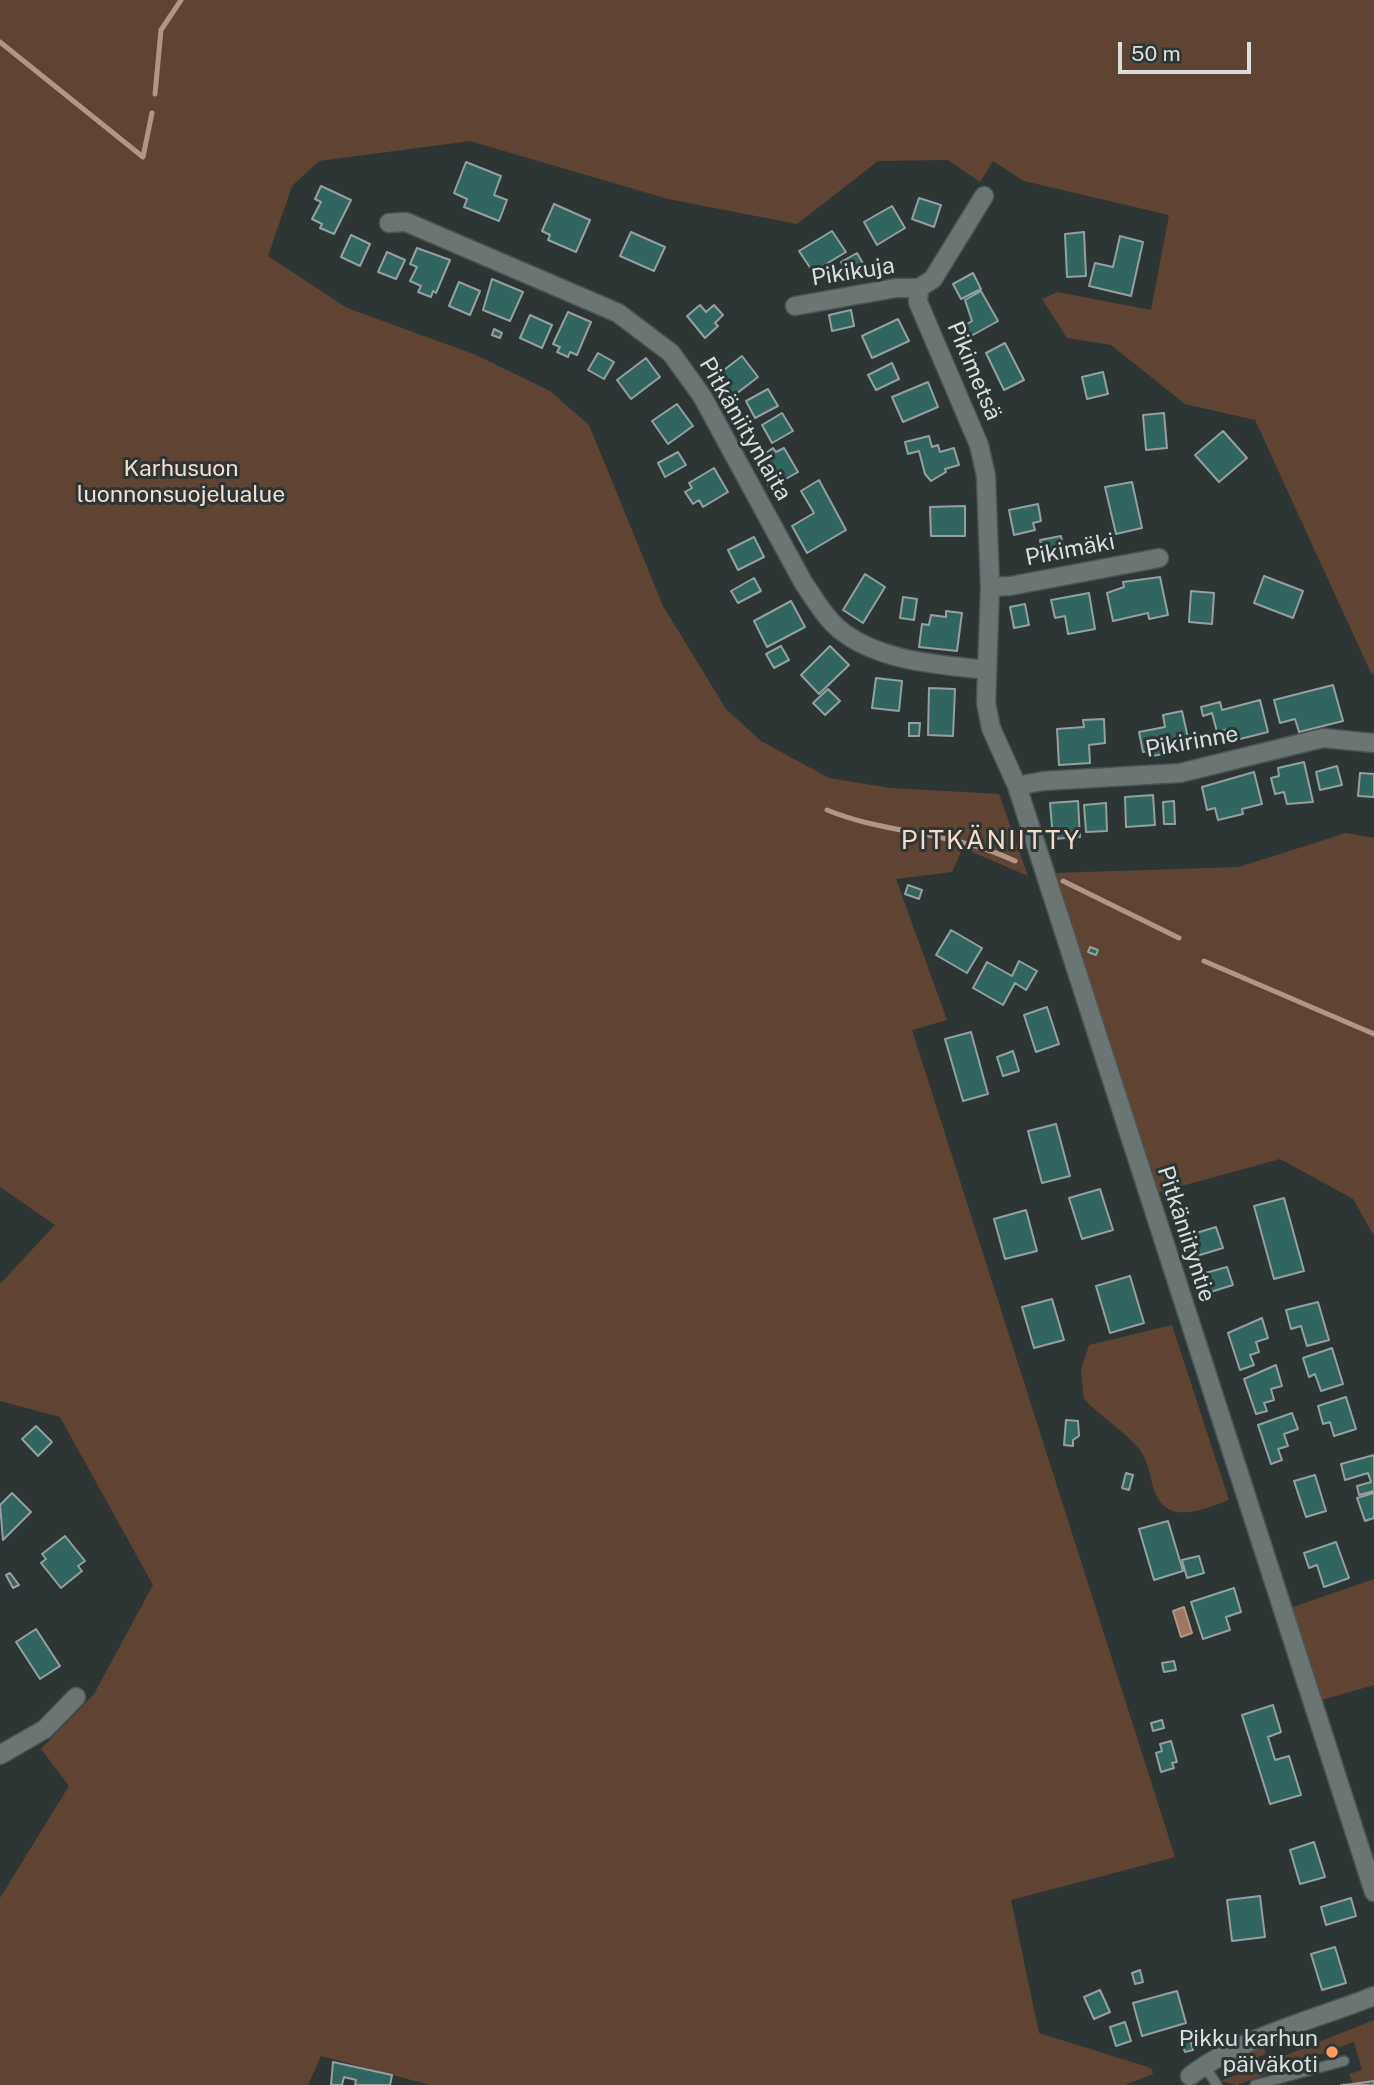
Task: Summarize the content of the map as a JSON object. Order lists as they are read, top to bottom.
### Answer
{
  "streets": {
    "street": [
      "Pikikuja",
      "Pikimetsä",
      "Pitkäniitynlaita",
      "Pikimäki",
      "Pikirinne",
      "Pitkäniityntie"
    ]
  },
  "crossings": [
    ["Pikikuja", "Pikimetsä"],
    ["Pikimetsä", "Pikimäki"],
    ["Pikimetsä", "Pitkäniityntie"],
    ["Pitkäniitynlaita", "Pitkäniityntie"],
    ["Pikimäki", "Pitkäniityntie"],
    ["Pikirinne", "Pitkäniityntie"]
  ],
  "districts": ["PITKÄNIITTY"],
  "parks": ["Karhusuon luonnonsuojelualue"],
  "places": ["Pikku karhun päiväkoti"],
  "scale_bar": "50 m"
}
